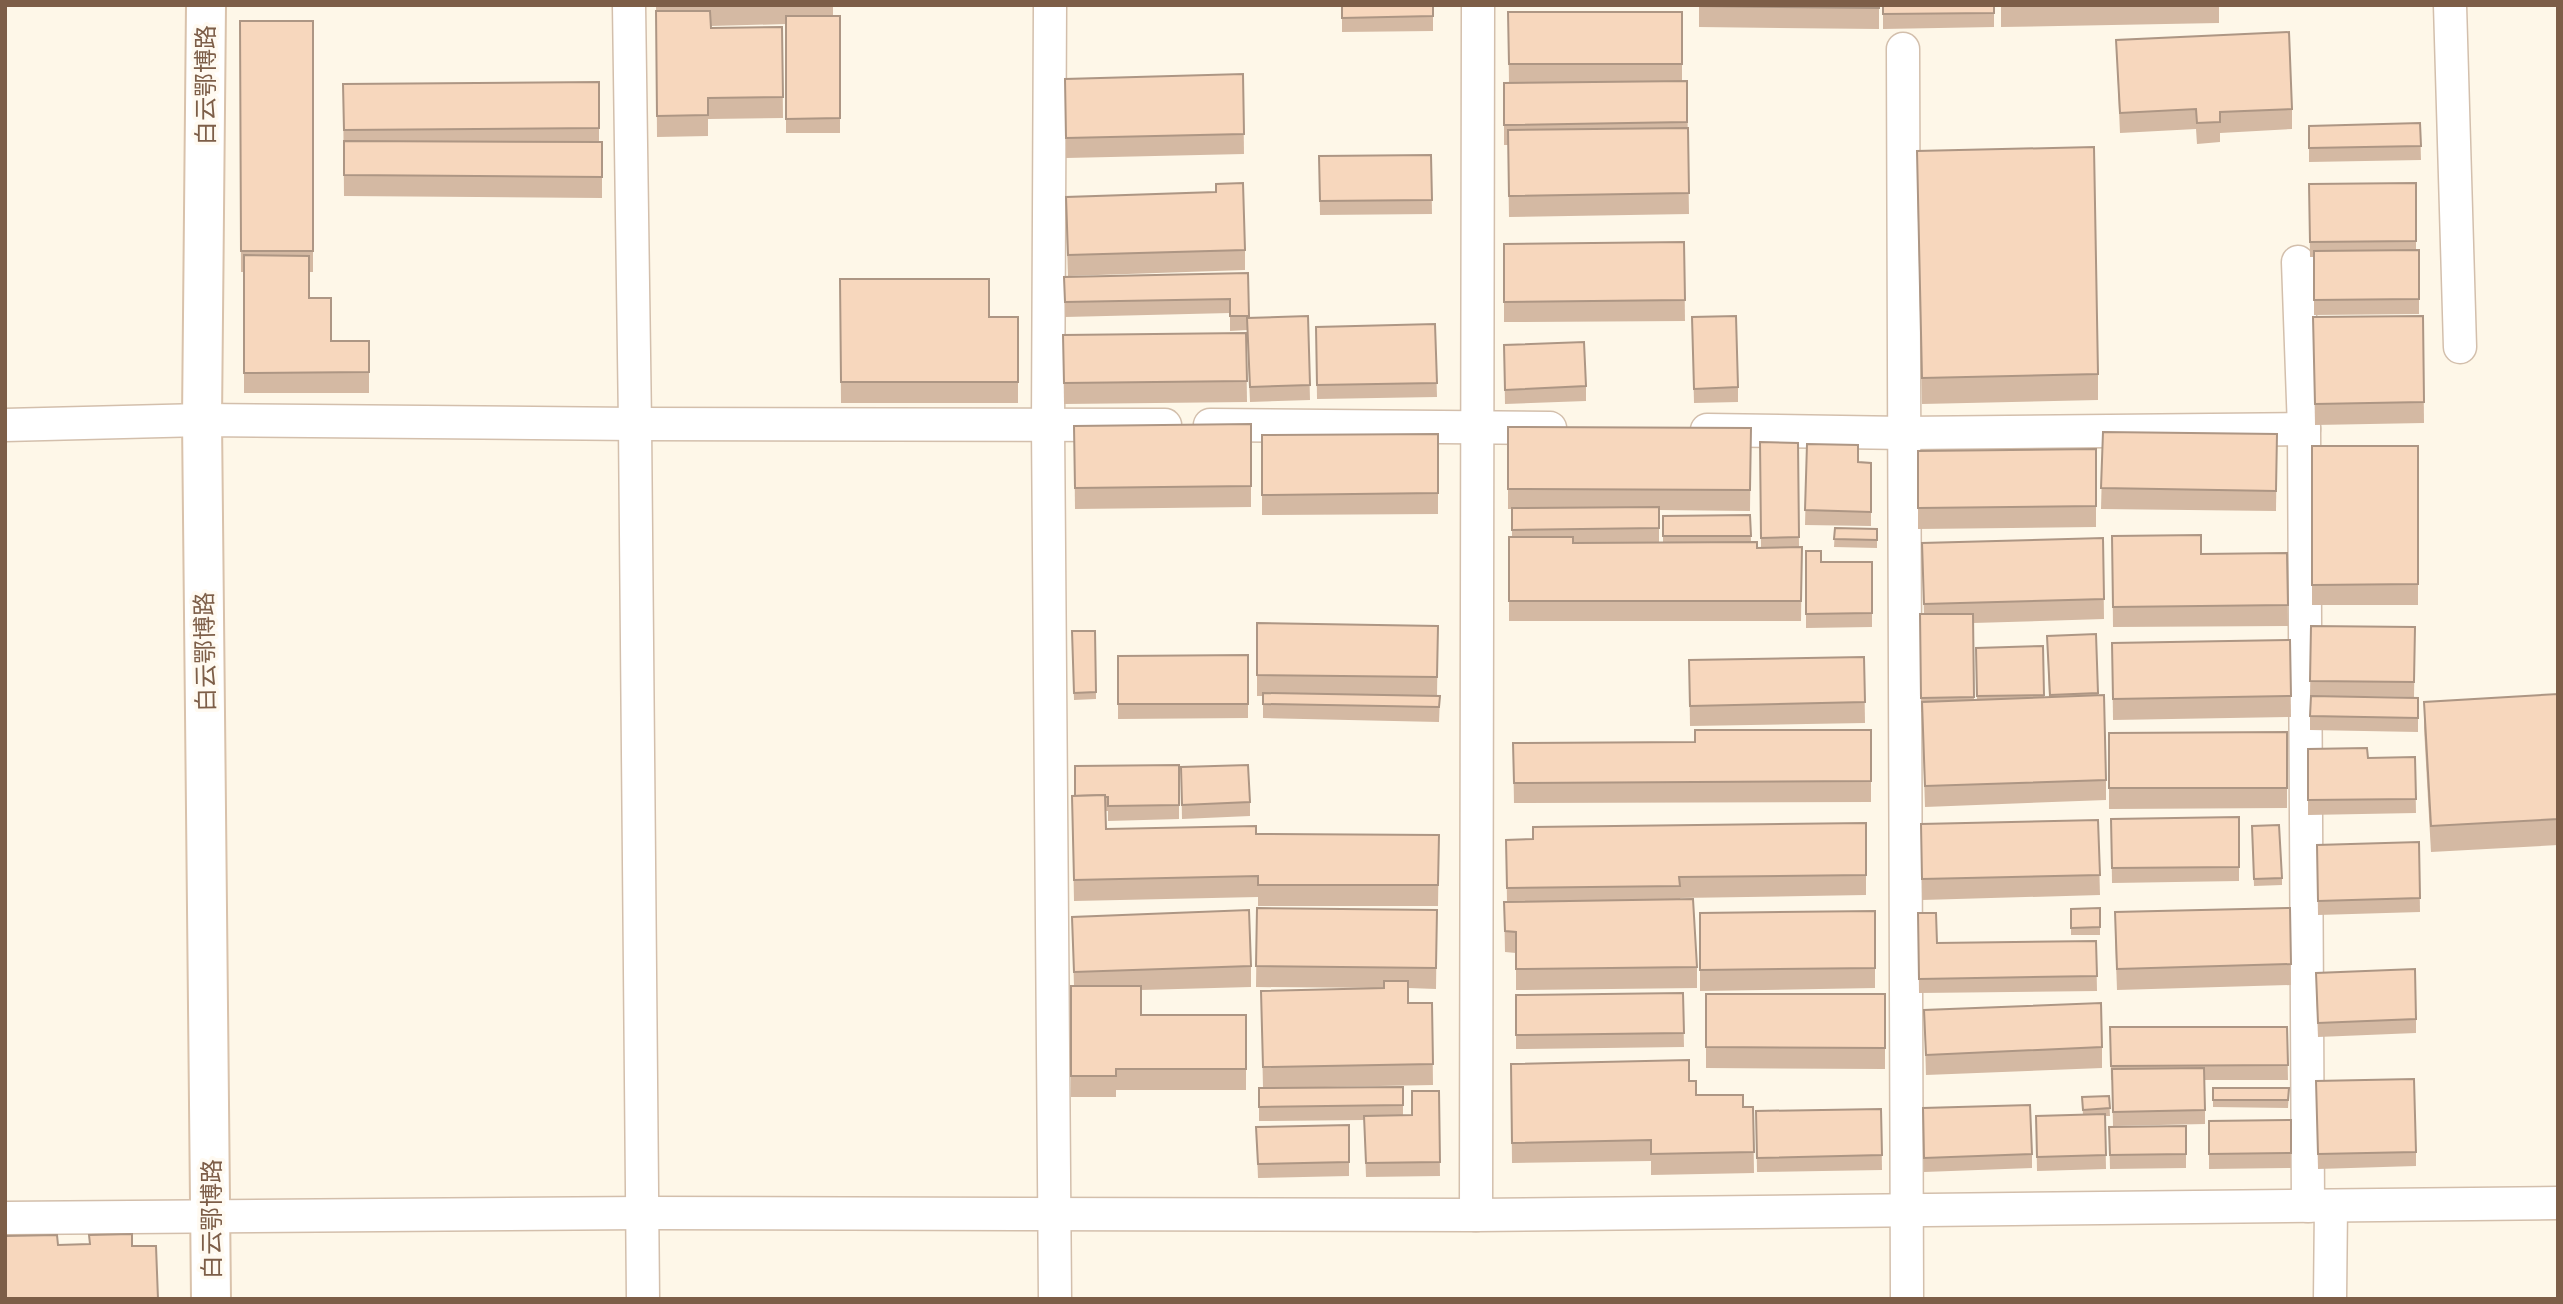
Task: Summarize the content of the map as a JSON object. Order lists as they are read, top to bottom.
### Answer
{
  "streets": {
    "street": ["白云鄂博路"]
  }
}
